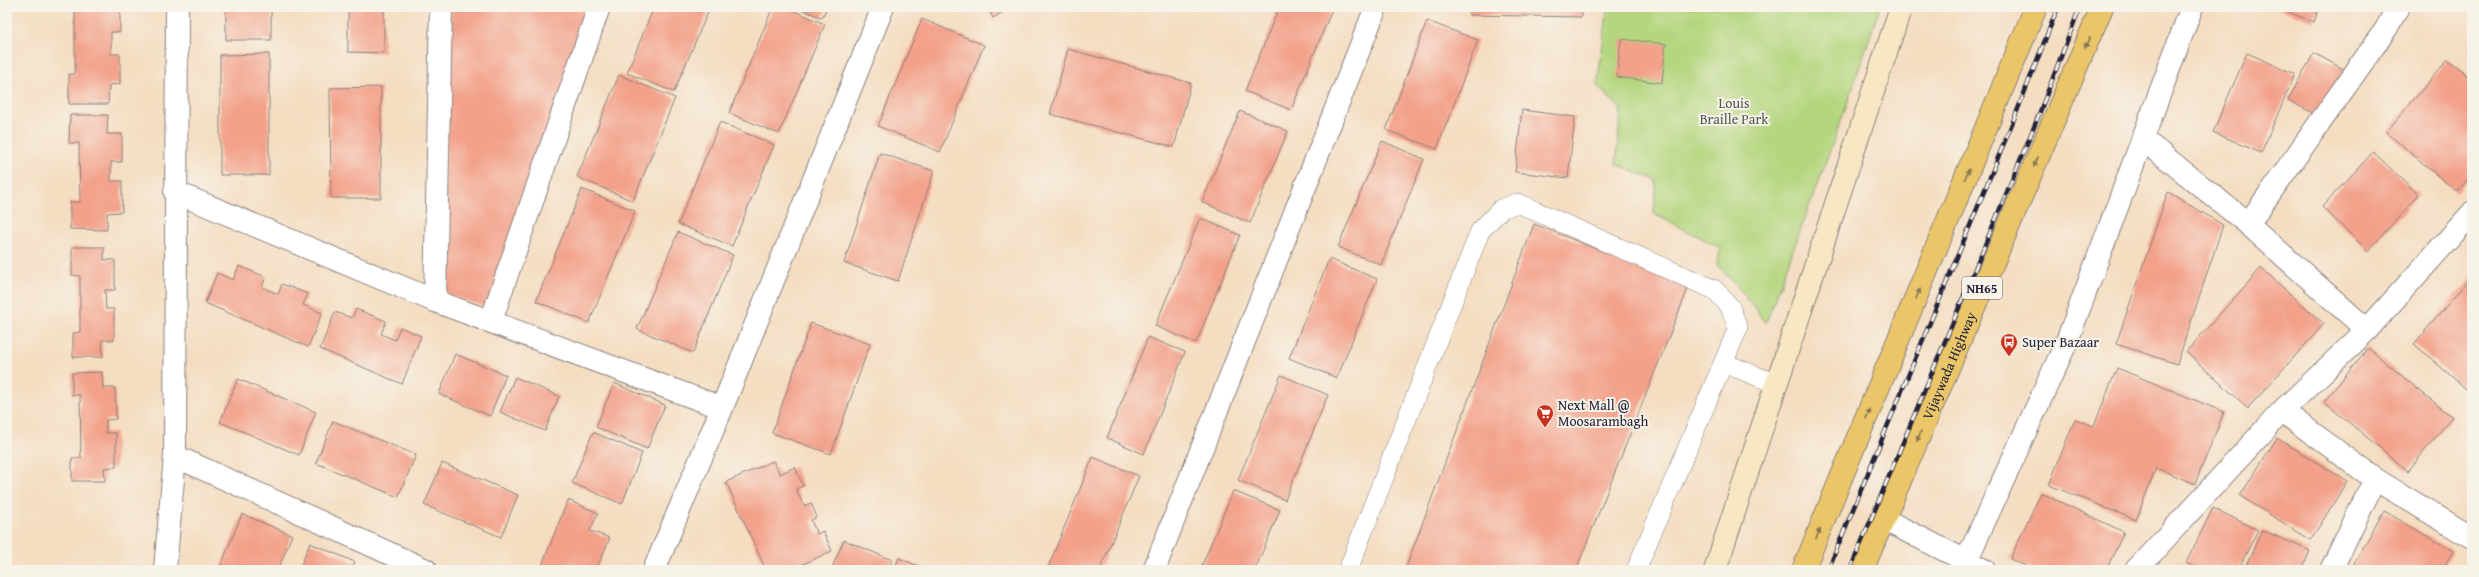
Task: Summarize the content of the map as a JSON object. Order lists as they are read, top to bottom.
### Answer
{
  "streets": {
    "highway": ["NH65", "Vijaywada Highway"]
  },
  "parks": ["Louis Braille Park"],
  "places": {
    "bus stop": ["Super Bazaar"],
    "supermarket": ["Next Mall @ Moosarambagh"]
  }
}
